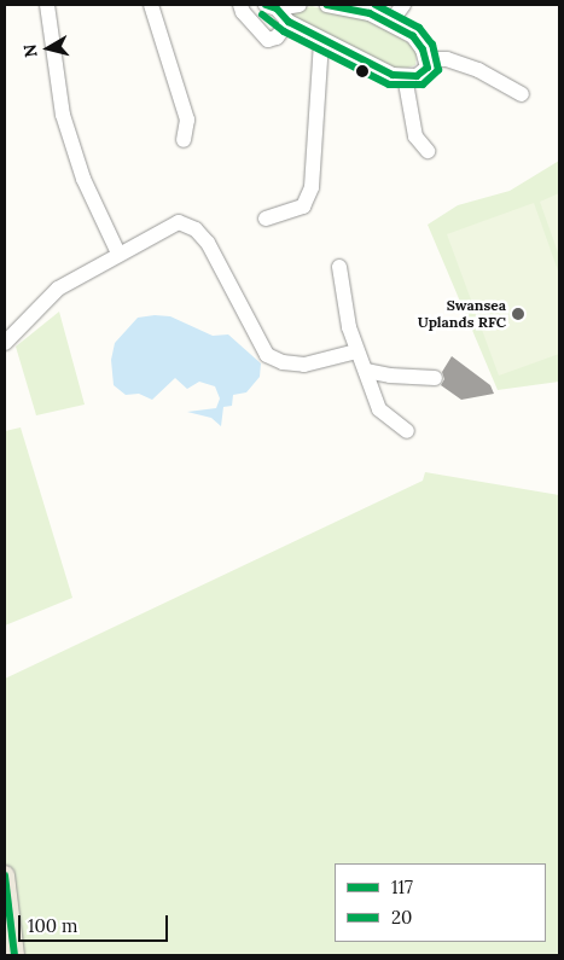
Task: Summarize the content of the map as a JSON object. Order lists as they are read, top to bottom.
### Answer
{
  "places": ["Swansea Uplands RFC"],
  "lines": ["transit line 117", "transit line 20"],
  "legend": ["117", "20"],
  "scale_bar": "100 m",
  "north": "left"
}
